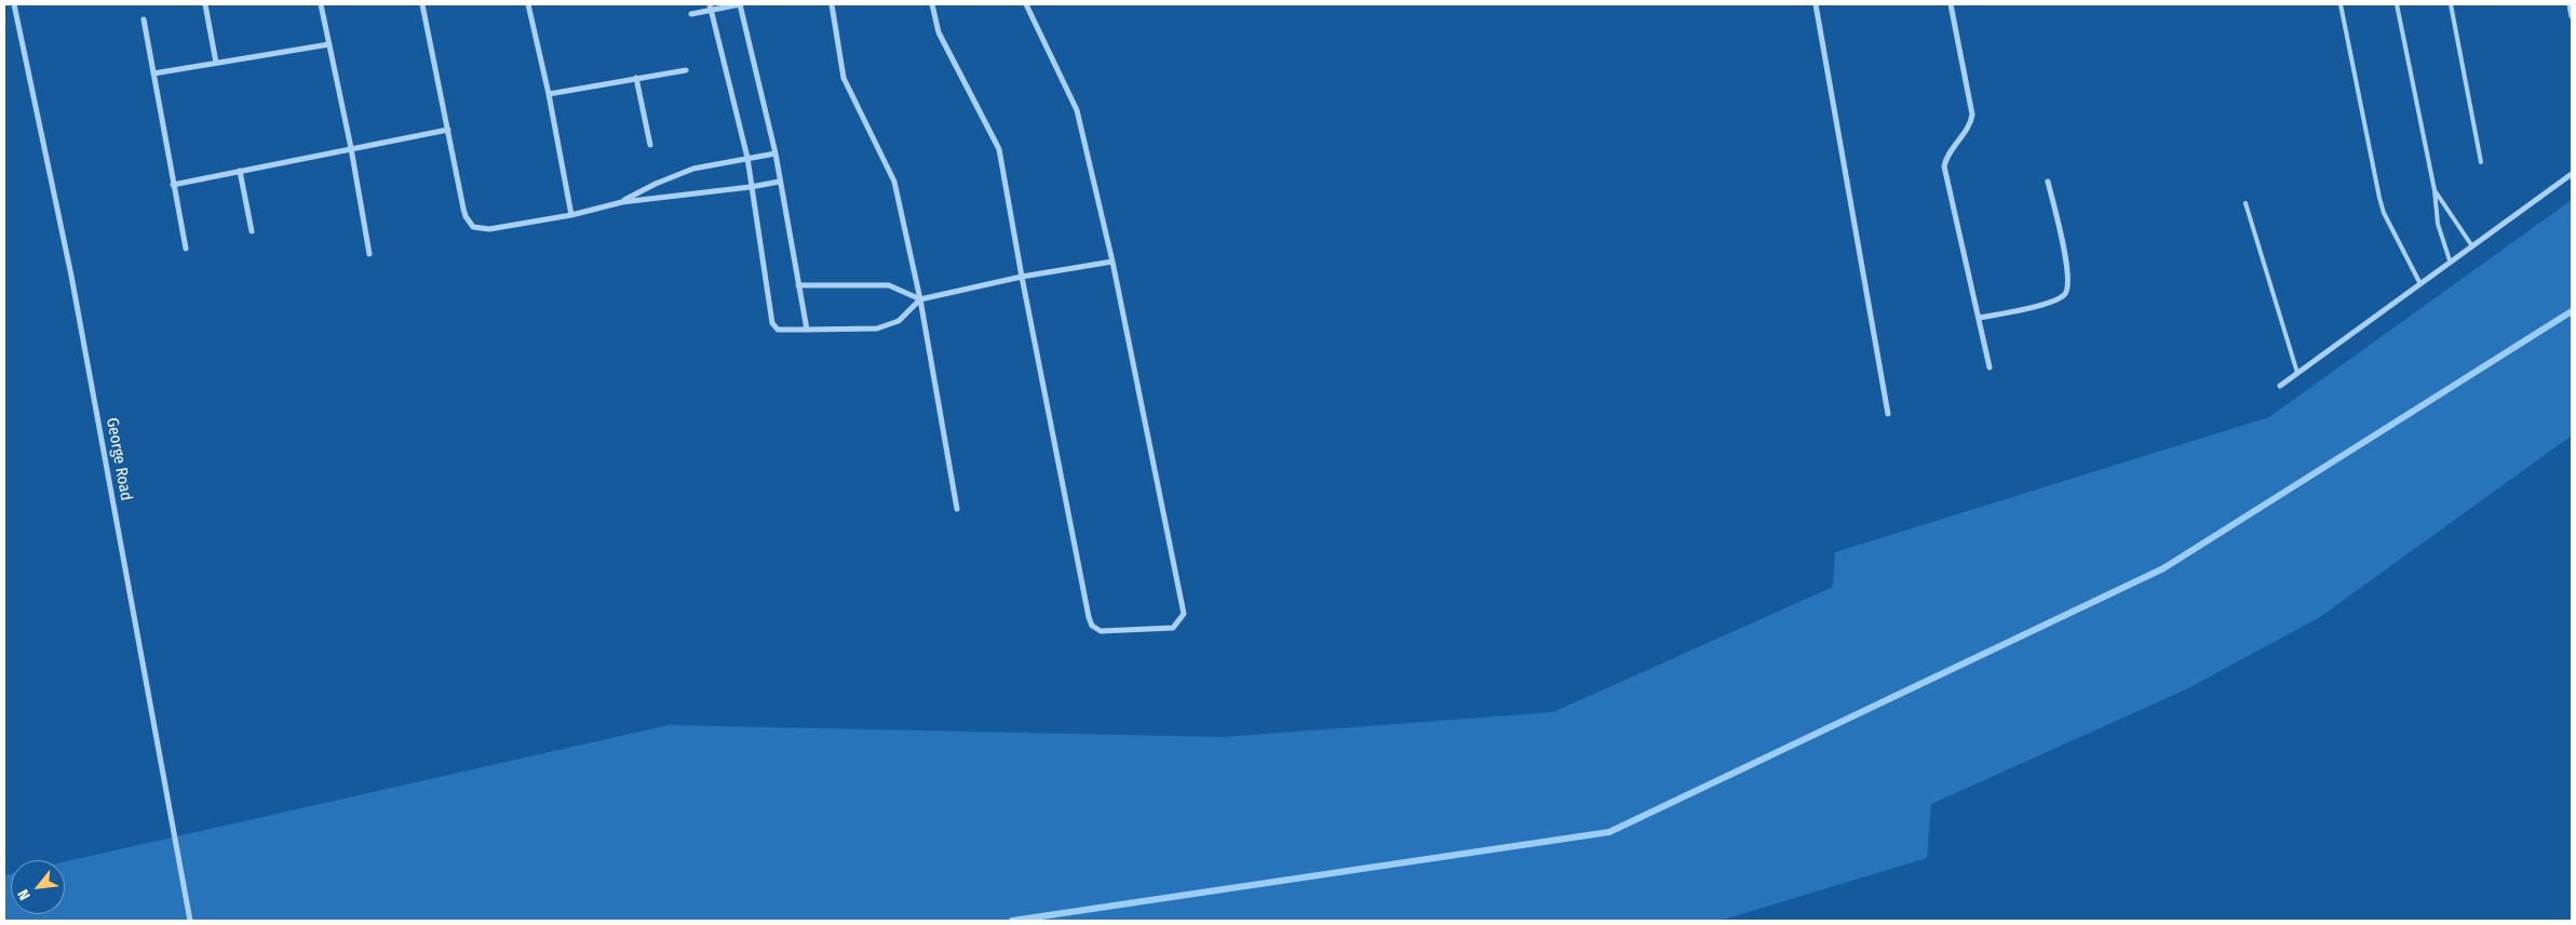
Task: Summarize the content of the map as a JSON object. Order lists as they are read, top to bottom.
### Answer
{
  "streets": {
    "street": ["George Road"]
  },
  "north": "bottom left"
}
